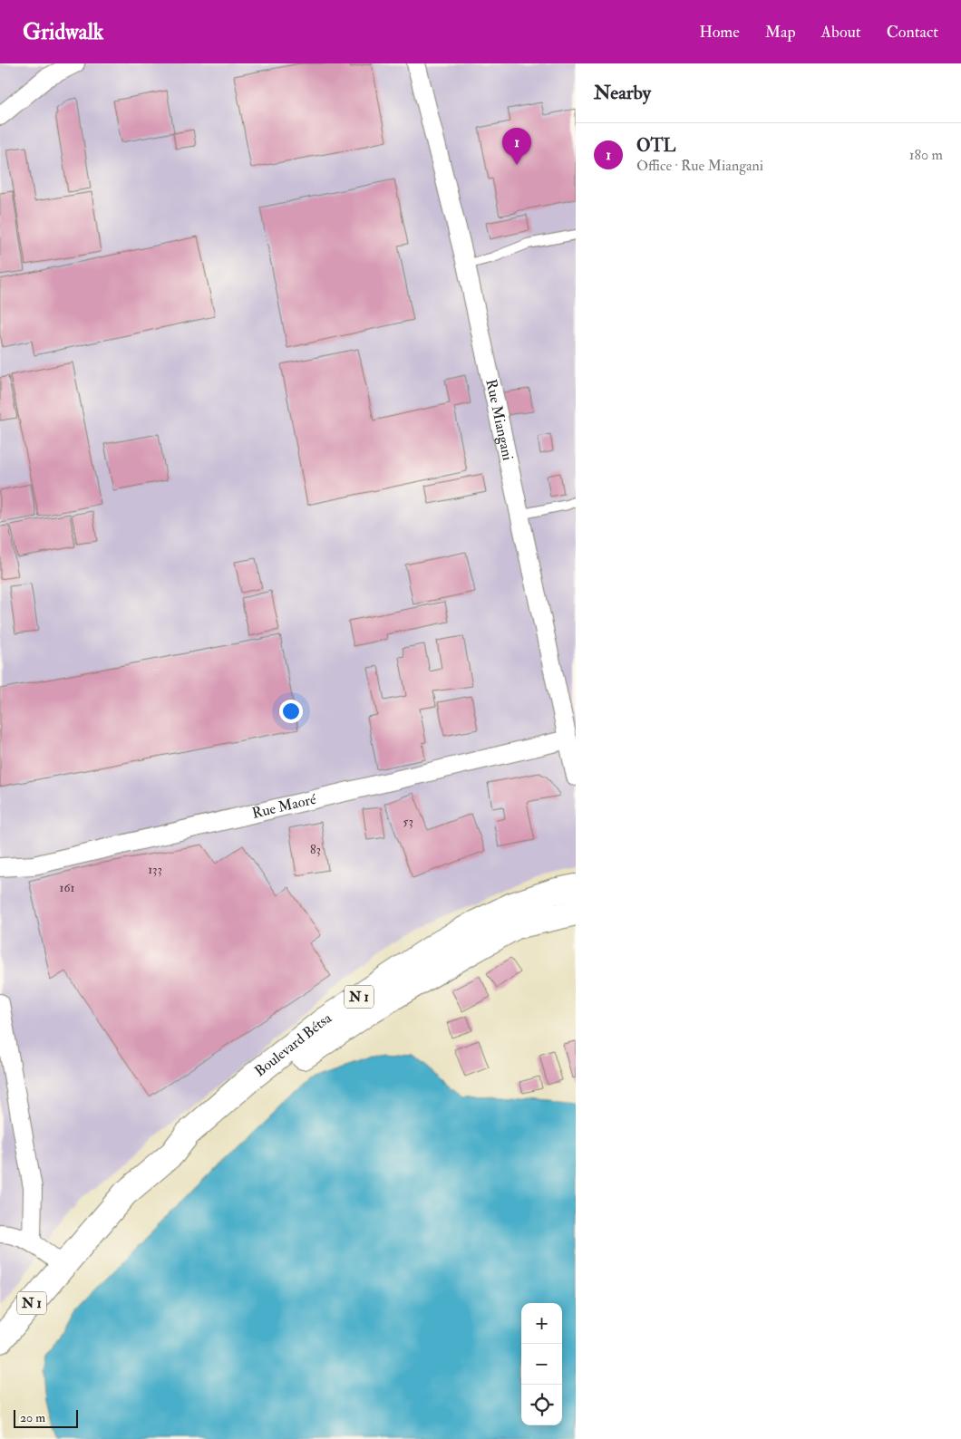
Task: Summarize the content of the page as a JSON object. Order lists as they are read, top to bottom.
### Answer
{
  "streets": {
    "main road": ["N 1", "Boulevard Bétsa"],
    "street": ["Rue Miangani", "Rue Maoré"]
  },
  "crossings": [
    ["Rue Miangani", "Rue Maoré"],
    ["N 1", "Boulevard Bétsa"]
  ],
  "house_numbers": [
    "53",
    "83",
    "133",
    "161"
  ],
  "scale_bar": "20 m",
  "page": {
    "header": "Gridwalk",
    "nav": [
      "Home",
      "Map",
      "About",
      "Contact"
    ],
    "heading": "Nearby",
    "list": [
      {
        "mark": "1",
        "name": "OTL",
        "note": "Office · Rue Miangani",
        "value": "180 m"
      }
    ],
    "pins": "1",
    "map_buttons": ["+", "−"],
    "scale": "20 m"
  }
}
